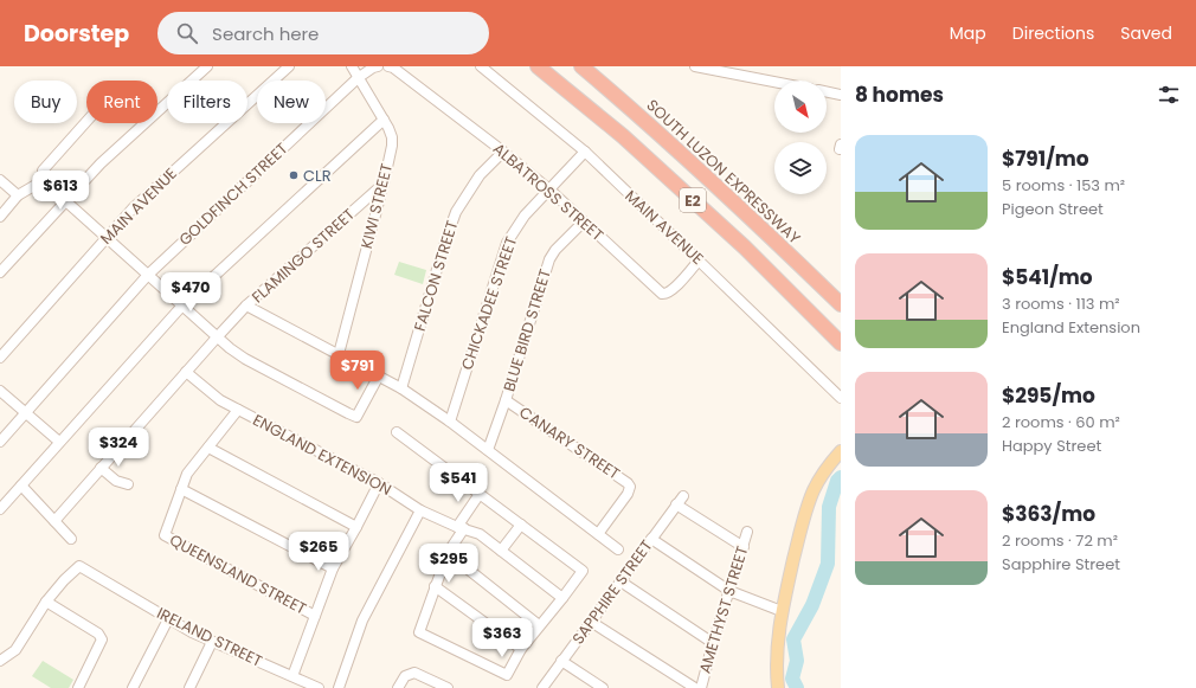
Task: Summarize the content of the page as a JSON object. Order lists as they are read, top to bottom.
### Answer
{
  "streets": {
    "highway": ["SOUTH LUZON EXPRESSWAY", "E2"],
    "street": [
      "ALBATROSS STREET",
      "GOLDFINCH STREET",
      "MAIN AVENUE",
      "KIWI STREET",
      "FLAMINGO STREET",
      "FALCON STREET",
      "CHICKADEE STREET",
      "BLUE BIRD STREET",
      "CANARY STREET",
      "ENGLAND EXTENSION",
      "QUEENSLAND STREET",
      "SAPPHIRE STREET",
      "AMETHYST STREET",
      "IRELAND STREET"
    ]
  },
  "crossings": [
    ["ALBATROSS STREET", "MAIN AVENUE"],
    ["ALBATROSS STREET", "FALCON STREET"],
    ["ALBATROSS STREET", "CHICKADEE STREET"],
    ["ALBATROSS STREET", "BLUE BIRD STREET"],
    ["GOLDFINCH STREET", "KIWI STREET"],
    ["MAIN AVENUE", "CHICKADEE STREET"],
    ["KIWI STREET", "FLAMINGO STREET"],
    ["FLAMINGO STREET", "ENGLAND EXTENSION"],
    ["BLUE BIRD STREET", "CANARY STREET"],
    ["ENGLAND EXTENSION", "QUEENSLAND STREET"]
  ],
  "places": ["CLR"],
  "north": "bottom right",
  "page": {
    "header": "Doorstep",
    "search": "Search here",
    "nav": ["Map", "Directions", "Saved"],
    "heading": "8 homes",
    "chip": [
      "Buy",
      "Rent",
      "Filters",
      "New"
    ],
    "list": [
      {
        "name": "$791/mo",
        "note": "5 rooms · 153 m² · Pigeon Street"
      },
      {
        "name": "$541/mo",
        "note": "3 rooms · 113 m² · England Extension"
      },
      {
        "name": "$295/mo",
        "note": "2 rooms · 60 m² · Happy Street"
      },
      {
        "name": "$363/mo",
        "note": "2 rooms · 72 m² · Sapphire Street"
      }
    ],
    "price": [
      "$613",
      "$470",
      "$791",
      "$324",
      "$541",
      "$265",
      "$295",
      "$363"
    ]
  }
}
